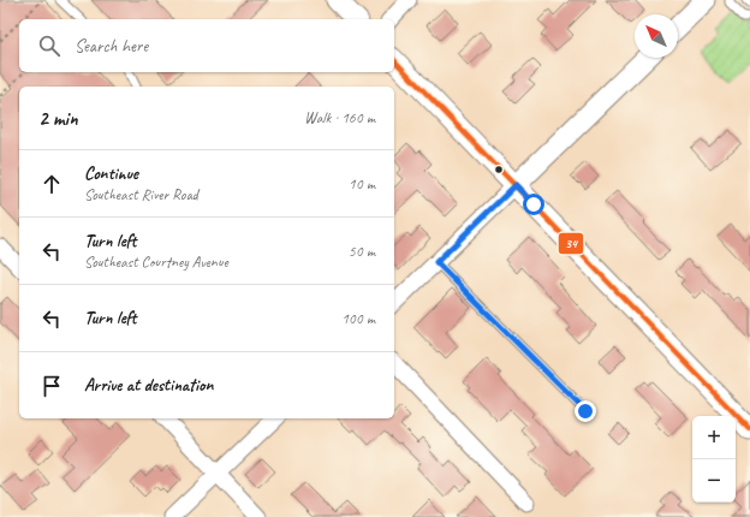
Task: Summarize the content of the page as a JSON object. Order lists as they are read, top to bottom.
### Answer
{
  "lines": ["transit line 34"],
  "north": "top left",
  "page": {
    "search": "Search here",
    "heading": ["2 min", "Walk · 160 m"],
    "list": [
      ["Continue", "Southeast River Road", "10 m"],
      ["Turn left", "Southeast Courtney Avenue", "50 m"],
      ["Turn left", "100 m"],
      "Arrive at destination"
    ],
    "map_buttons": ["+", "−"]
  }
}
